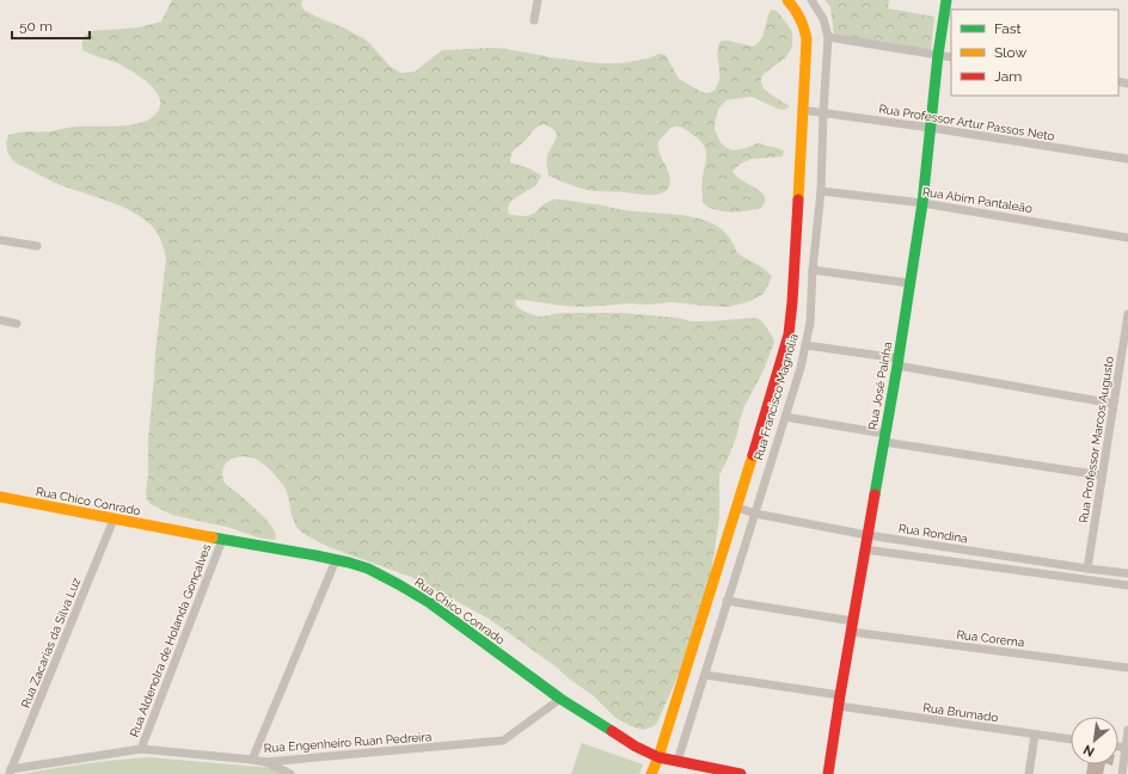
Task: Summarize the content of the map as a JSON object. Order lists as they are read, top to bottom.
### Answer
{
  "streets": {
    "street": [
      "Rua Professor Artur Passos Neto",
      "Rua Abim Pantaleão",
      "Rua José Painha",
      "Rua Francisco Magnolia",
      "Rua Professor Marcos Augusto",
      "Rua Chico Conrado",
      "Rua Rondina",
      "Rua Corema",
      "Rua Aldenolra de Holanda Gonçalves",
      "Rua Zacarias da Silva Luz",
      "Rua Brumado",
      "Rua Engenheiro Ruan Pedreira"
    ]
  },
  "crossings": [
    ["Rua Professor Artur Passos Neto", "Rua José Painha"],
    ["Rua Professor Artur Passos Neto", "Rua Francisco Magnolia"],
    ["Rua Abim Pantaleão", "Rua José Painha"],
    ["Rua Abim Pantaleão", "Rua Francisco Magnolia"],
    ["Rua José Painha", "Rua Rondina"],
    ["Rua José Painha", "Rua Corema"],
    ["Rua José Painha", "Rua Brumado"],
    ["Rua Francisco Magnolia", "Rua Chico Conrado"],
    ["Rua Francisco Magnolia", "Rua Rondina"],
    ["Rua Francisco Magnolia", "Rua Corema"],
    ["Rua Francisco Magnolia", "Rua Brumado"],
    ["Rua Professor Marcos Augusto", "Rua Rondina"],
    ["Rua Chico Conrado", "Rua Aldenolra de Holanda Gonçalves"],
    ["Rua Chico Conrado", "Rua Zacarias da Silva Luz"],
    ["Rua Chico Conrado", "Rua Engenheiro Ruan Pedreira"],
    ["Rua Aldenolra de Holanda Gonçalves", "Rua Engenheiro Ruan Pedreira"],
    ["Rua Zacarias da Silva Luz", "Rua Engenheiro Ruan Pedreira"]
  ],
  "legend": ["Fast", "Slow", "Jam"],
  "scale_bar": "50 m",
  "north": "bottom left"
}
